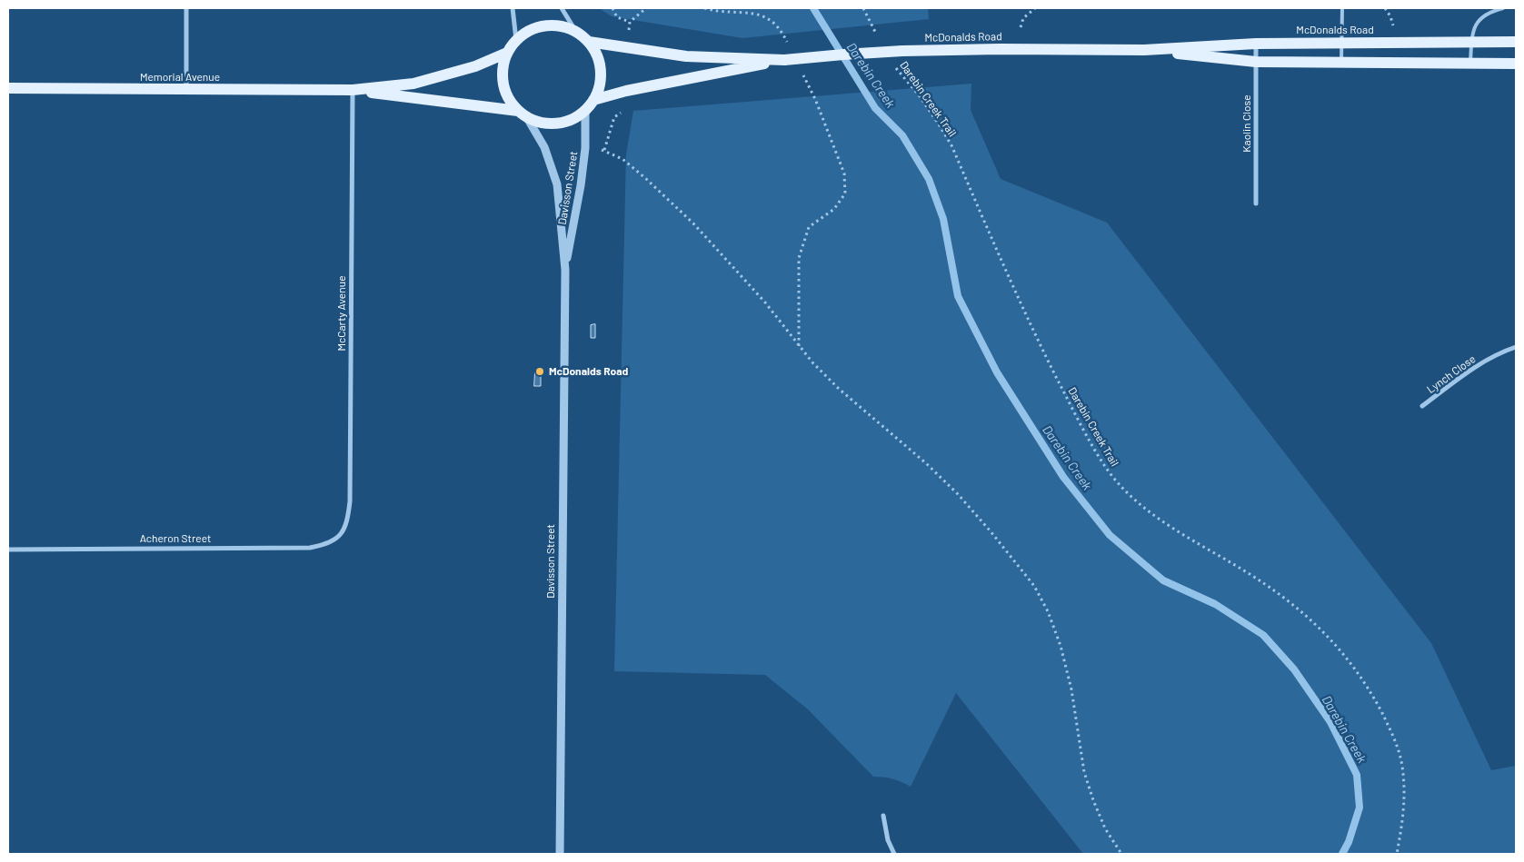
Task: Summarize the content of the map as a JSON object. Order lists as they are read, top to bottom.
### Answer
{
  "streets": {
    "main road": ["McDonalds Road", "Memorial Avenue"],
    "street": [
      "Kaolin Close",
      "Davisson Street",
      "McCarty Avenue",
      "Lynch Close",
      "Acheron Street"
    ],
    "path": ["Darebin Creek Trail"]
  },
  "crossings": [
    ["McDonalds Road", "Memorial Avenue"],
    ["McDonalds Road", "Kaolin Close"],
    ["McDonalds Road", "Davisson Street"],
    ["Memorial Avenue", "Davisson Street"],
    ["Memorial Avenue", "McCarty Avenue"],
    ["McCarty Avenue", "Acheron Street"]
  ],
  "water": ["Darebin Creek"],
  "places": ["McDonalds Road"]
}
